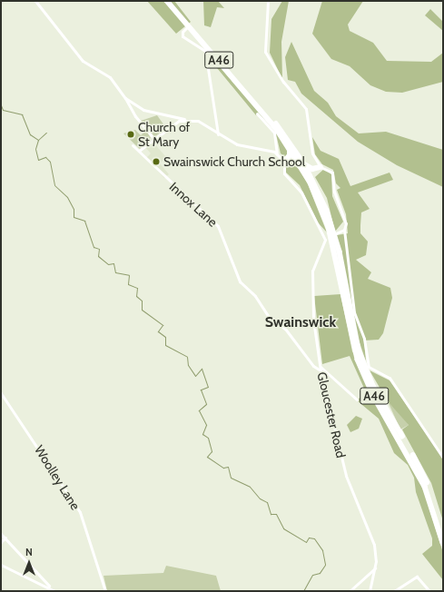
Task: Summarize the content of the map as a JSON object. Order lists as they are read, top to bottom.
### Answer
{
  "streets": {
    "highway": ["A46"],
    "street": ["Innox Lane", "Gloucester Road", "Woolley Lane"]
  },
  "crossings": [
    ["Innox Lane", "Gloucester Road"]
  ],
  "districts": ["Swainswick"],
  "places": ["Church of St Mary", "Swainswick Church School"],
  "north": "top"
}
